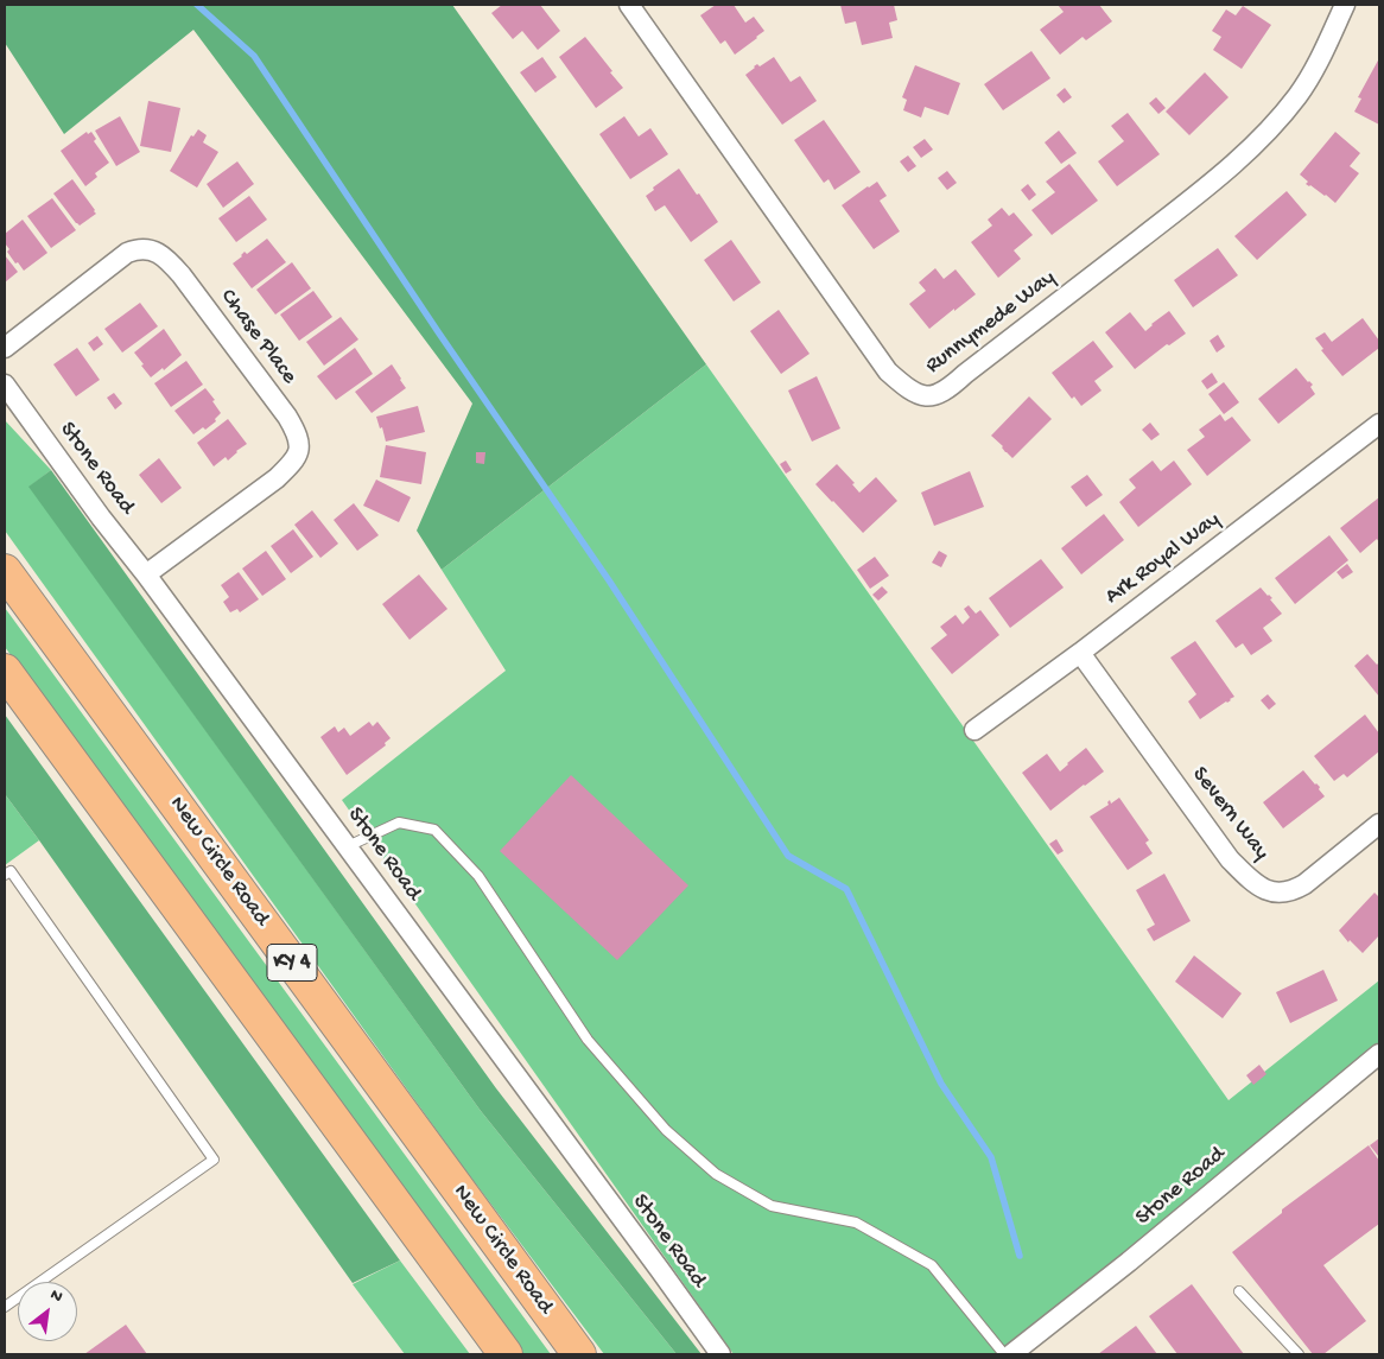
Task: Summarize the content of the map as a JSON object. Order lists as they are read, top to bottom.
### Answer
{
  "streets": {
    "highway": ["New Circle Road", "KY 4"],
    "street": [
      "Runnymede Way",
      "Chase Place",
      "Stone Road",
      "Ark Royal Way",
      "Severn Way"
    ]
  },
  "crossings": [
    ["Chase Place", "Stone Road"],
    ["Ark Royal Way", "Severn Way"]
  ],
  "north": "top right"
}
